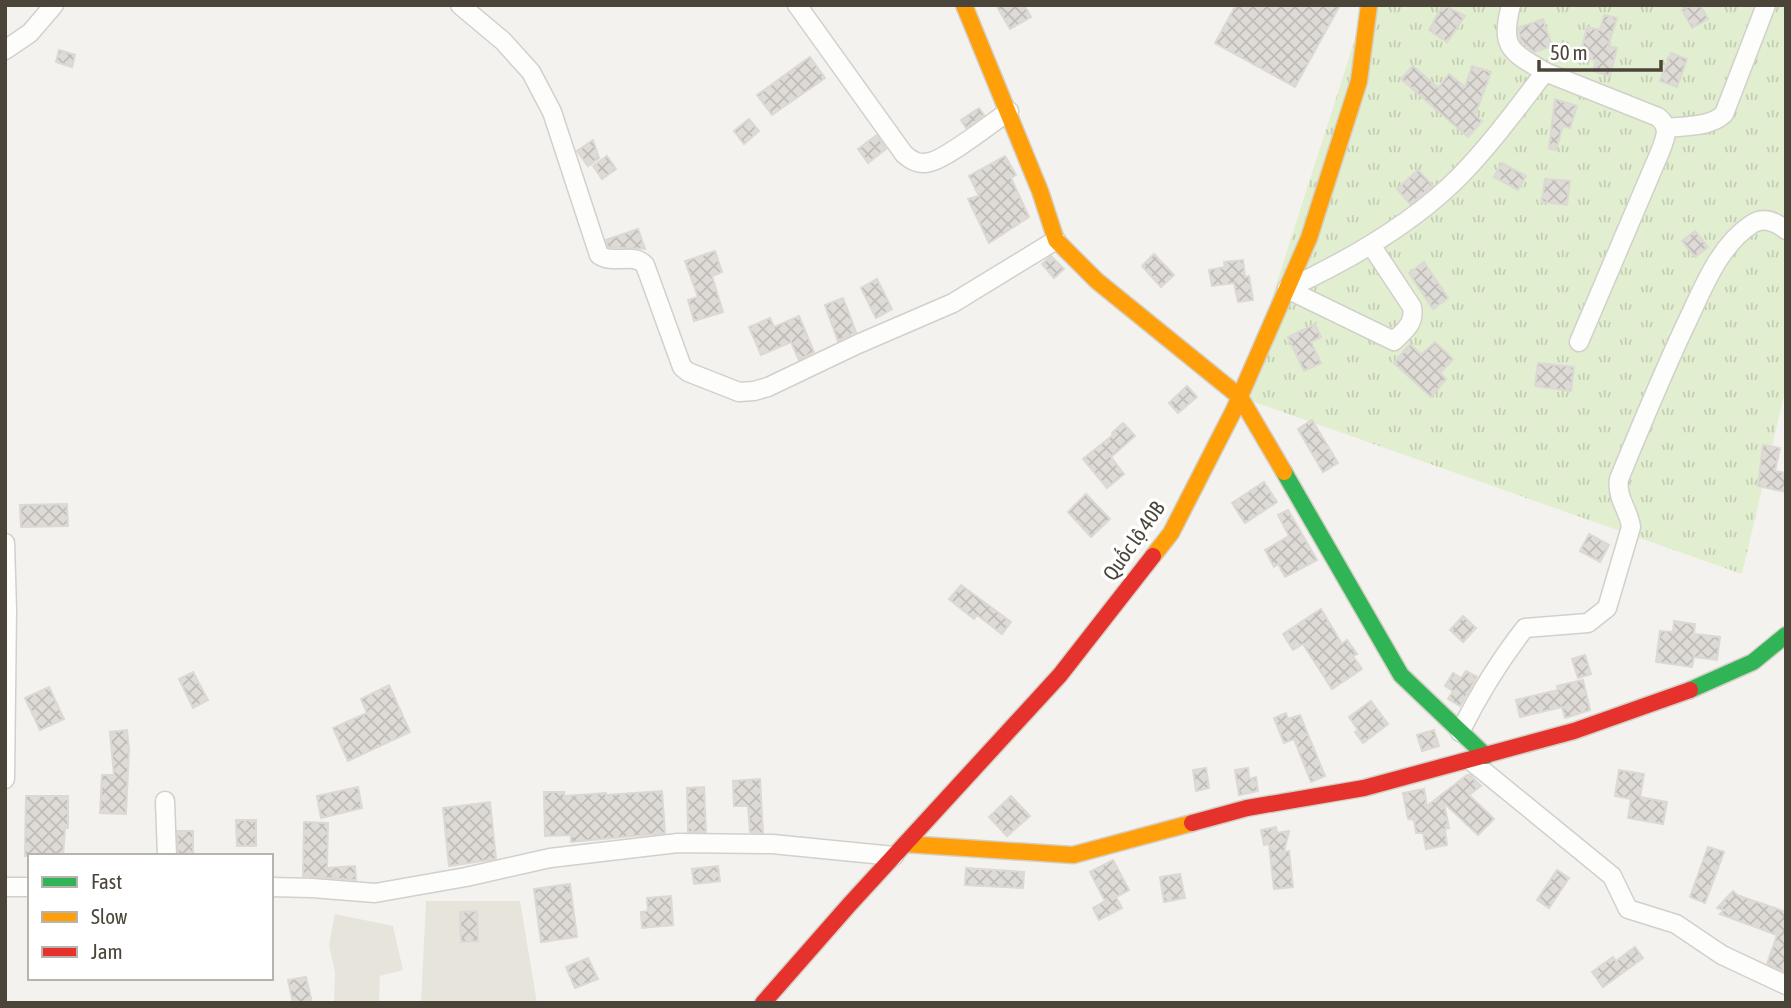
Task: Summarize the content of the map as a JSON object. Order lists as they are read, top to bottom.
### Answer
{
  "streets": {
    "main road": ["Quốc lộ 40B"]
  },
  "legend": ["Fast", "Slow", "Jam"],
  "scale_bar": "50 m"
}
